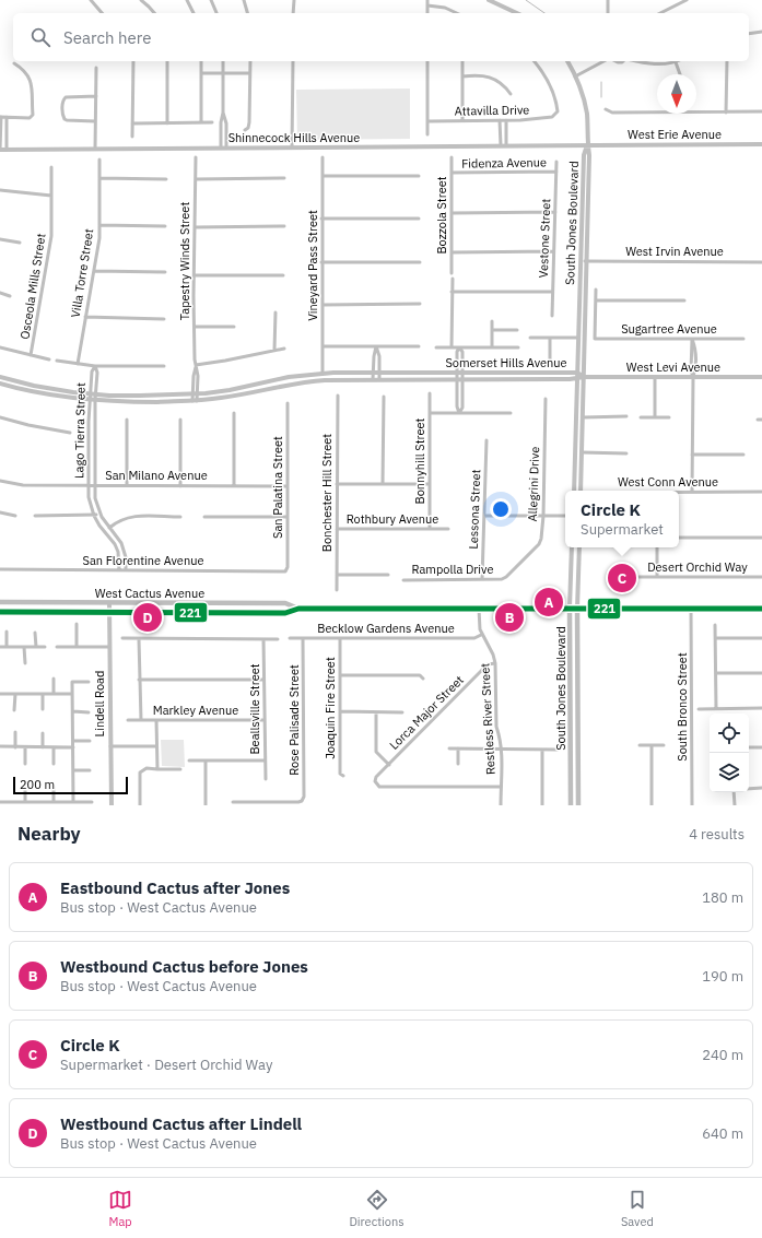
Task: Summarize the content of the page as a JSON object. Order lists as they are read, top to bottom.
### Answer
{
  "streets": {
    "main road": ["South Jones Boulevard", "West Cactus Avenue"],
    "street": [
      "Attavilla Drive",
      "West Erie Avenue",
      "Shinnecock Hills Avenue",
      "Fidenza Avenue",
      "Bozzola Street",
      "Vestone Street",
      "West Irvin Avenue",
      "Tapestry Winds Street",
      "Vineyard Pass Street",
      "Villa Torre Street",
      "Osceola Mills Street",
      "Sugartree Avenue",
      "Somerset Hills Avenue",
      "West Levi Avenue",
      "Lago Tierra Street",
      "Bonnyhill Street",
      "San Milano Avenue",
      "West Conn Avenue",
      "Allegrini Drive",
      "San Palatina Street",
      "Bonchester Hill Street",
      "Lessona Street",
      "Rothbury Avenue",
      "San Florentine Avenue",
      "Desert Orchid Way",
      "Rampolla Drive",
      "Becklow Gardens Avenue",
      "Lindell Road",
      "South Bronco Street",
      "Joaquin Fire Street",
      "Beallsville Street",
      "Markley Avenue",
      "Lorca Major Street",
      "Restless River Street",
      "Rose Palisade Street"
    ]
  },
  "crossings": [
    ["West Erie Avenue", "Shinnecock Hills Avenue"],
    ["West Erie Avenue", "South Jones Boulevard"],
    ["Shinnecock Hills Avenue", "South Jones Boulevard"],
    ["Fidenza Avenue", "Bozzola Street"],
    ["Fidenza Avenue", "Vestone Street"],
    ["South Jones Boulevard", "West Irvin Avenue"],
    ["South Jones Boulevard", "Somerset Hills Avenue"],
    ["South Jones Boulevard", "West Levi Avenue"],
    ["South Jones Boulevard", "West Cactus Avenue"],
    ["Tapestry Winds Street", "Somerset Hills Avenue"],
    ["Vineyard Pass Street", "Somerset Hills Avenue"],
    ["Somerset Hills Avenue", "West Levi Avenue"],
    ["Somerset Hills Avenue", "Lago Tierra Street"],
    ["Lago Tierra Street", "San Milano Avenue"],
    ["Lago Tierra Street", "San Florentine Avenue"],
    ["Bonnyhill Street", "Rothbury Avenue"],
    ["San Milano Avenue", "San Palatina Street"],
    ["Allegrini Drive", "Rampolla Drive"],
    ["San Palatina Street", "San Florentine Avenue"],
    ["Bonchester Hill Street", "Rothbury Avenue"],
    ["Lessona Street", "Rampolla Drive"],
    ["West Cactus Avenue", "Lindell Road"],
    ["West Cactus Avenue", "South Bronco Street"],
    ["West Cactus Avenue", "Restless River Street"],
    ["Becklow Gardens Avenue", "Joaquin Fire Street"],
    ["Becklow Gardens Avenue", "Restless River Street"],
    ["Becklow Gardens Avenue", "Rose Palisade Street"],
    ["Beallsville Street", "Markley Avenue"],
    ["Lorca Major Street", "Restless River Street"]
  ],
  "lines": ["transit line 221"],
  "scale_bar": "200 m",
  "north": "bottom",
  "page": {
    "search": "Search here",
    "popup": ["Circle K", "Supermarket"],
    "pins": [
      "C",
      "A",
      "B",
      "D"
    ],
    "scale": "200 m",
    "heading": ["Nearby", "4 results"],
    "list": [
      {
        "mark": "A",
        "name": "Eastbound Cactus after Jones",
        "note": "Bus stop · West Cactus Avenue",
        "value": "180 m"
      },
      {
        "mark": "B",
        "name": "Westbound Cactus before Jones",
        "note": "Bus stop · West Cactus Avenue",
        "value": "190 m"
      },
      {
        "mark": "C",
        "name": "Circle K",
        "note": "Supermarket · Desert Orchid Way",
        "value": "240 m"
      },
      {
        "mark": "D",
        "name": "Westbound Cactus after Lindell",
        "note": "Bus stop · West Cactus Avenue",
        "value": "640 m"
      }
    ],
    "nav": ["Map", "Directions", "Saved"]
  }
}
